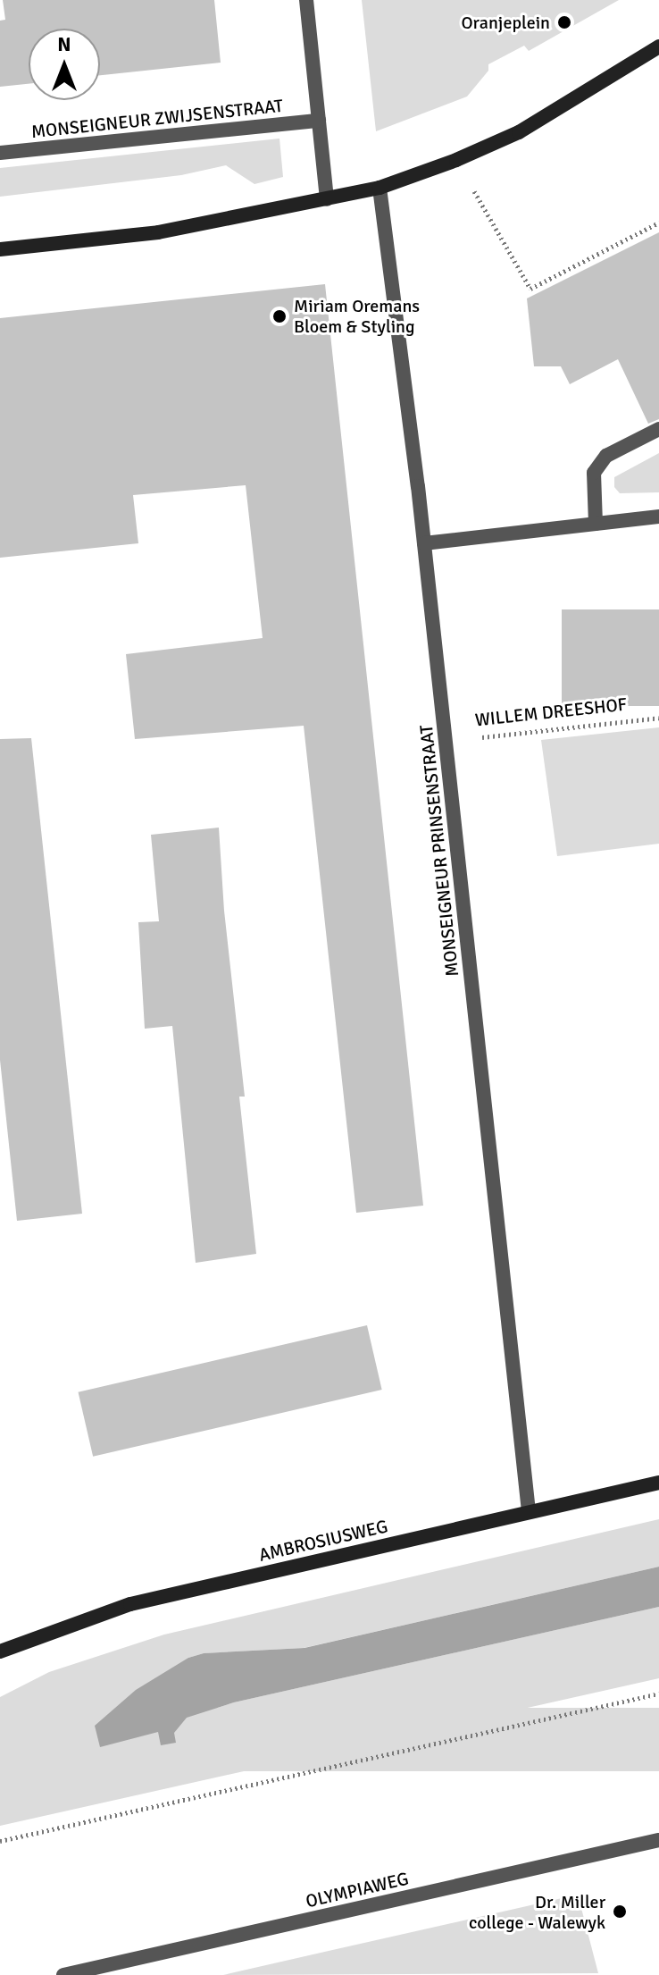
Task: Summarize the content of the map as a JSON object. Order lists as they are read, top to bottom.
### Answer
{
  "streets": {
    "street": [
      "MONSEIGNEUR ZWIJSENSTRAAT",
      "MONSEIGNEUR PRINSENSTRAAT",
      "AMBROSIUSWEG",
      "OLYMPIAWEG"
    ],
    "path": ["WILLEM DREESHOF"]
  },
  "crossings": [
    ["WILLEM DREESHOF", "MONSEIGNEUR PRINSENSTRAAT"],
    ["MONSEIGNEUR PRINSENSTRAAT", "AMBROSIUSWEG"]
  ],
  "places": ["Oranjeplein", "Miriam Oremans Bloem & Styling", "Dr. Miller college - Walewyk"],
  "north": "top"
}
